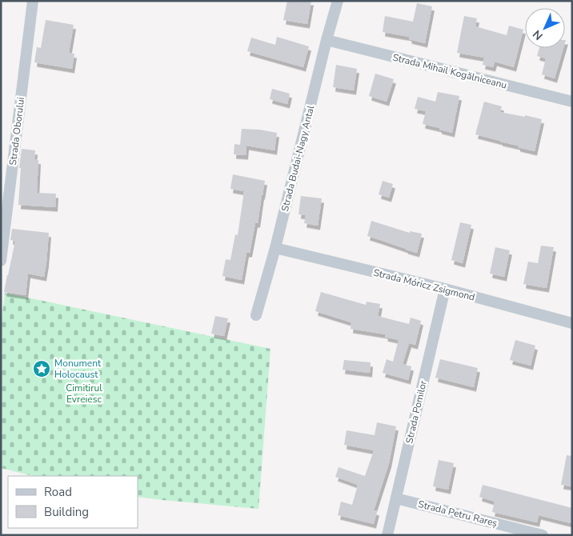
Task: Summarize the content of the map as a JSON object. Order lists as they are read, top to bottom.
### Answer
{
  "streets": {
    "street": [
      "Strada Mihail Kogălniceanu",
      "Strada Oborului",
      "Strada Budai-Nagy Antal",
      "Strada Móricz Zsigmond",
      "Strada Pomilor",
      "Strada Petru Rareș"
    ]
  },
  "crossings": [
    ["Strada Mihail Kogălniceanu", "Strada Budai-Nagy Antal"],
    ["Strada Budai-Nagy Antal", "Strada Móricz Zsigmond"],
    ["Strada Móricz Zsigmond", "Strada Pomilor"],
    ["Strada Pomilor", "Strada Petru Rareș"]
  ],
  "parks": ["Cimitirul Evreiesc"],
  "places": {
    "place": ["Monument Holocaust"]
  },
  "legend": ["Road", "Building"],
  "north": "bottom left"
}
